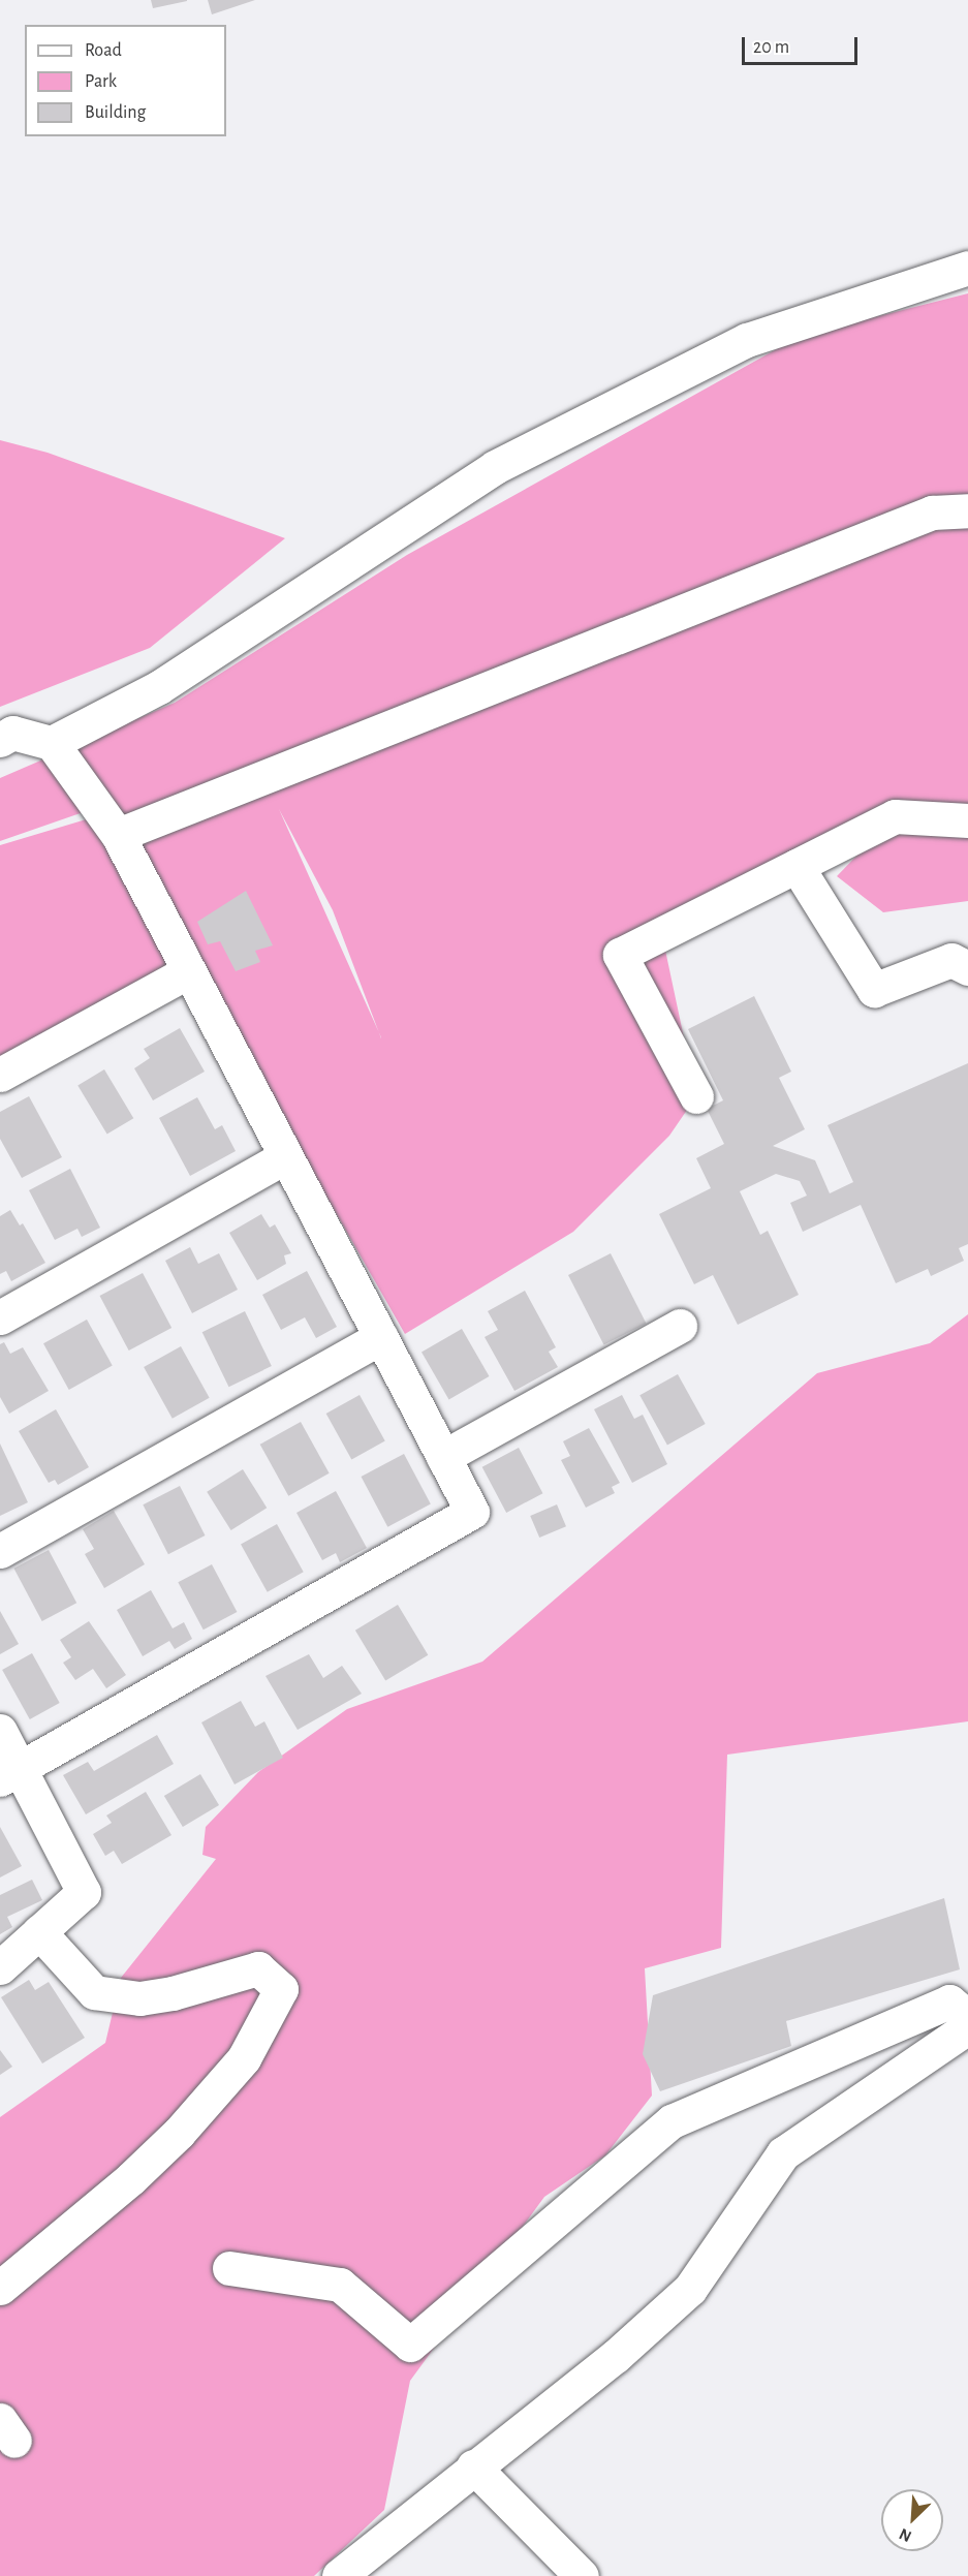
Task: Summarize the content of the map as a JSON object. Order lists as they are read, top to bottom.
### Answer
{
  "legend": ["Road", "Park", "Building"],
  "scale_bar": "20 m",
  "north": "bottom left"
}
